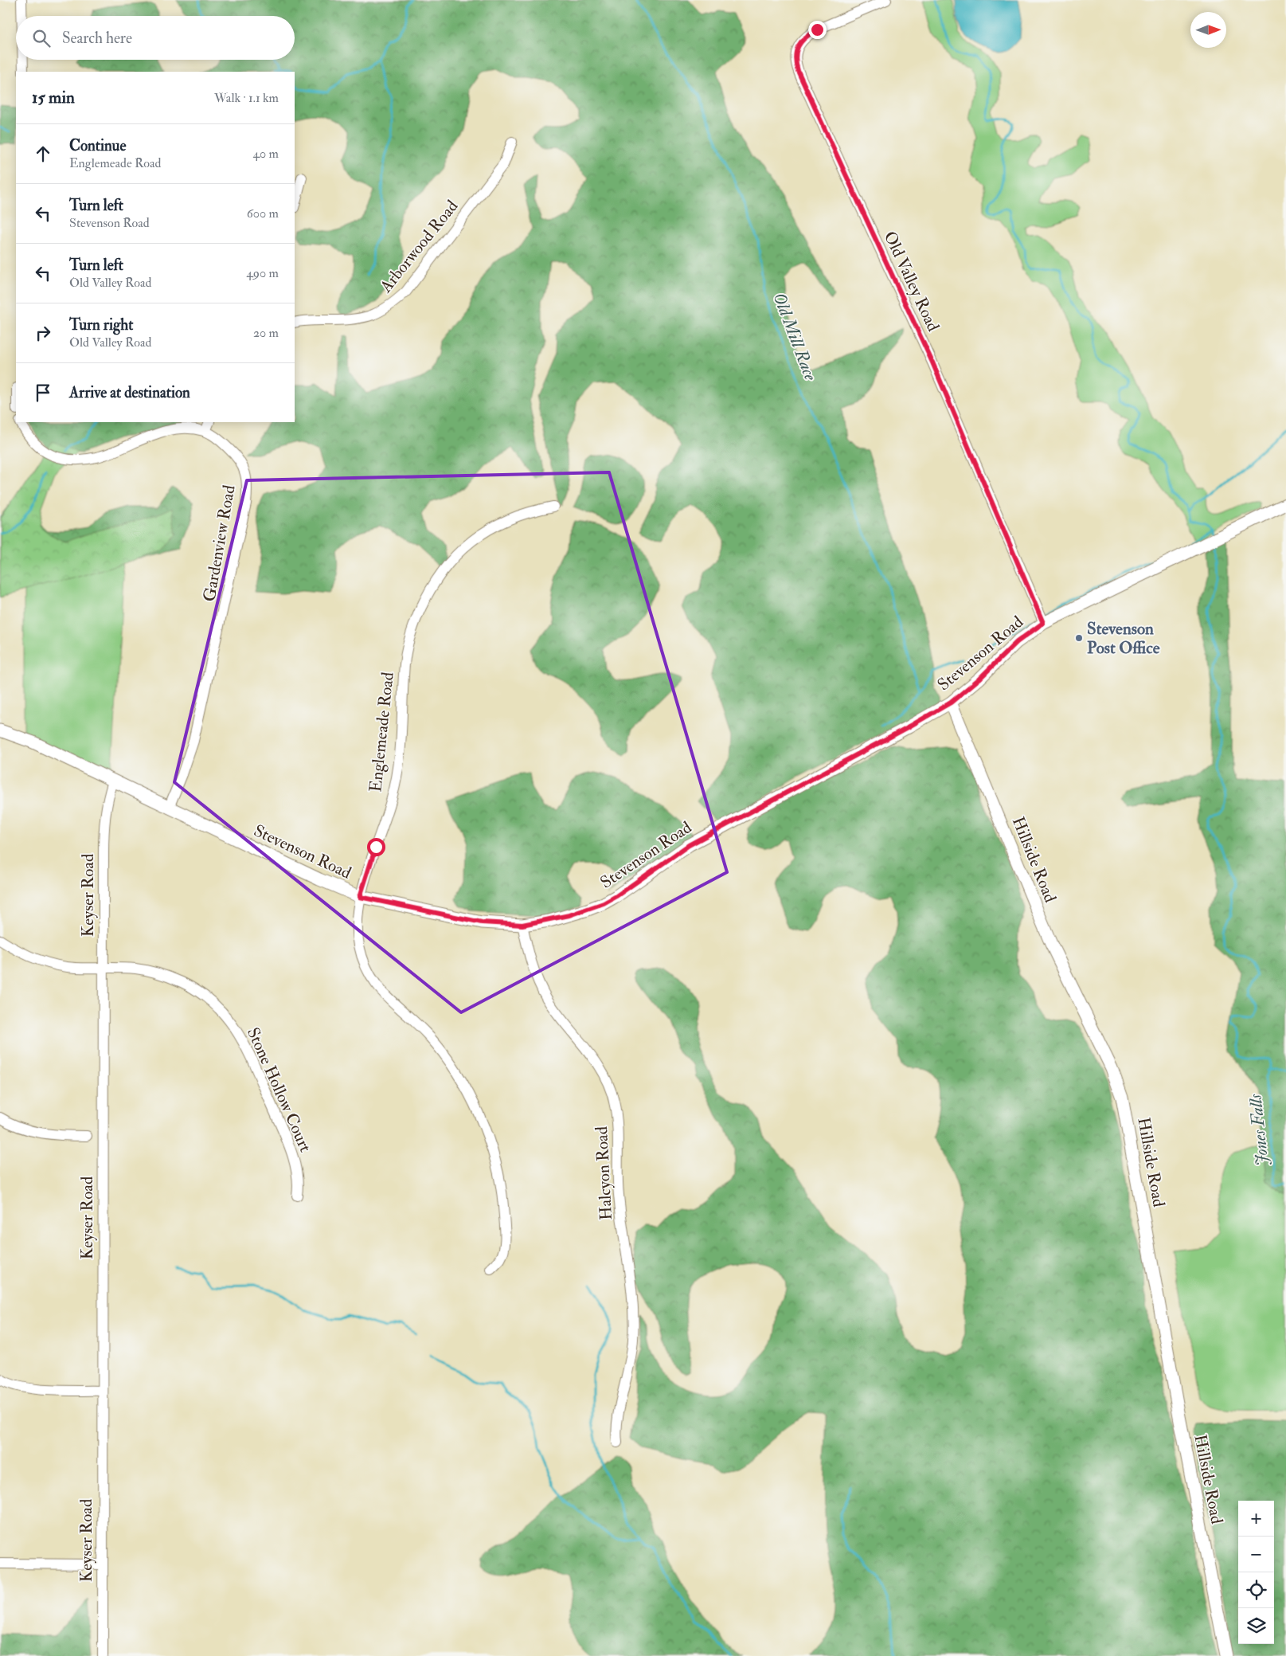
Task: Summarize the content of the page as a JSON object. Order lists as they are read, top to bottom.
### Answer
{
  "streets": {
    "street": [
      "Arborwood Road",
      "Old Valley Road",
      "Gardenview Road",
      "Stevenson Road",
      "Englemeade Road",
      "Hillside Road",
      "Keyser Road",
      "Stone Hollow Court",
      "Halcyon Road"
    ]
  },
  "crossings": [
    ["Old Valley Road", "Stevenson Road"],
    ["Gardenview Road", "Stevenson Road"],
    ["Stevenson Road", "Englemeade Road"],
    ["Stevenson Road", "Hillside Road"],
    ["Stevenson Road", "Keyser Road"],
    ["Stevenson Road", "Halcyon Road"],
    ["Keyser Road", "Stone Hollow Court"]
  ],
  "water": ["Old Mill Race", "Jones Falls"],
  "places": ["Stevenson Post Office"],
  "north": "right",
  "page": {
    "search": "Search here",
    "heading": ["15 min", "Walk · 1.1 km"],
    "list": [
      ["Continue", "Englemeade Road", "40 m"],
      ["Turn left", "Stevenson Road", "600 m"],
      ["Turn left", "Old Valley Road", "490 m"],
      ["Turn right", "Old Valley Road", "20 m"],
      "Arrive at destination"
    ],
    "map_buttons": ["+", "−"]
  }
}
